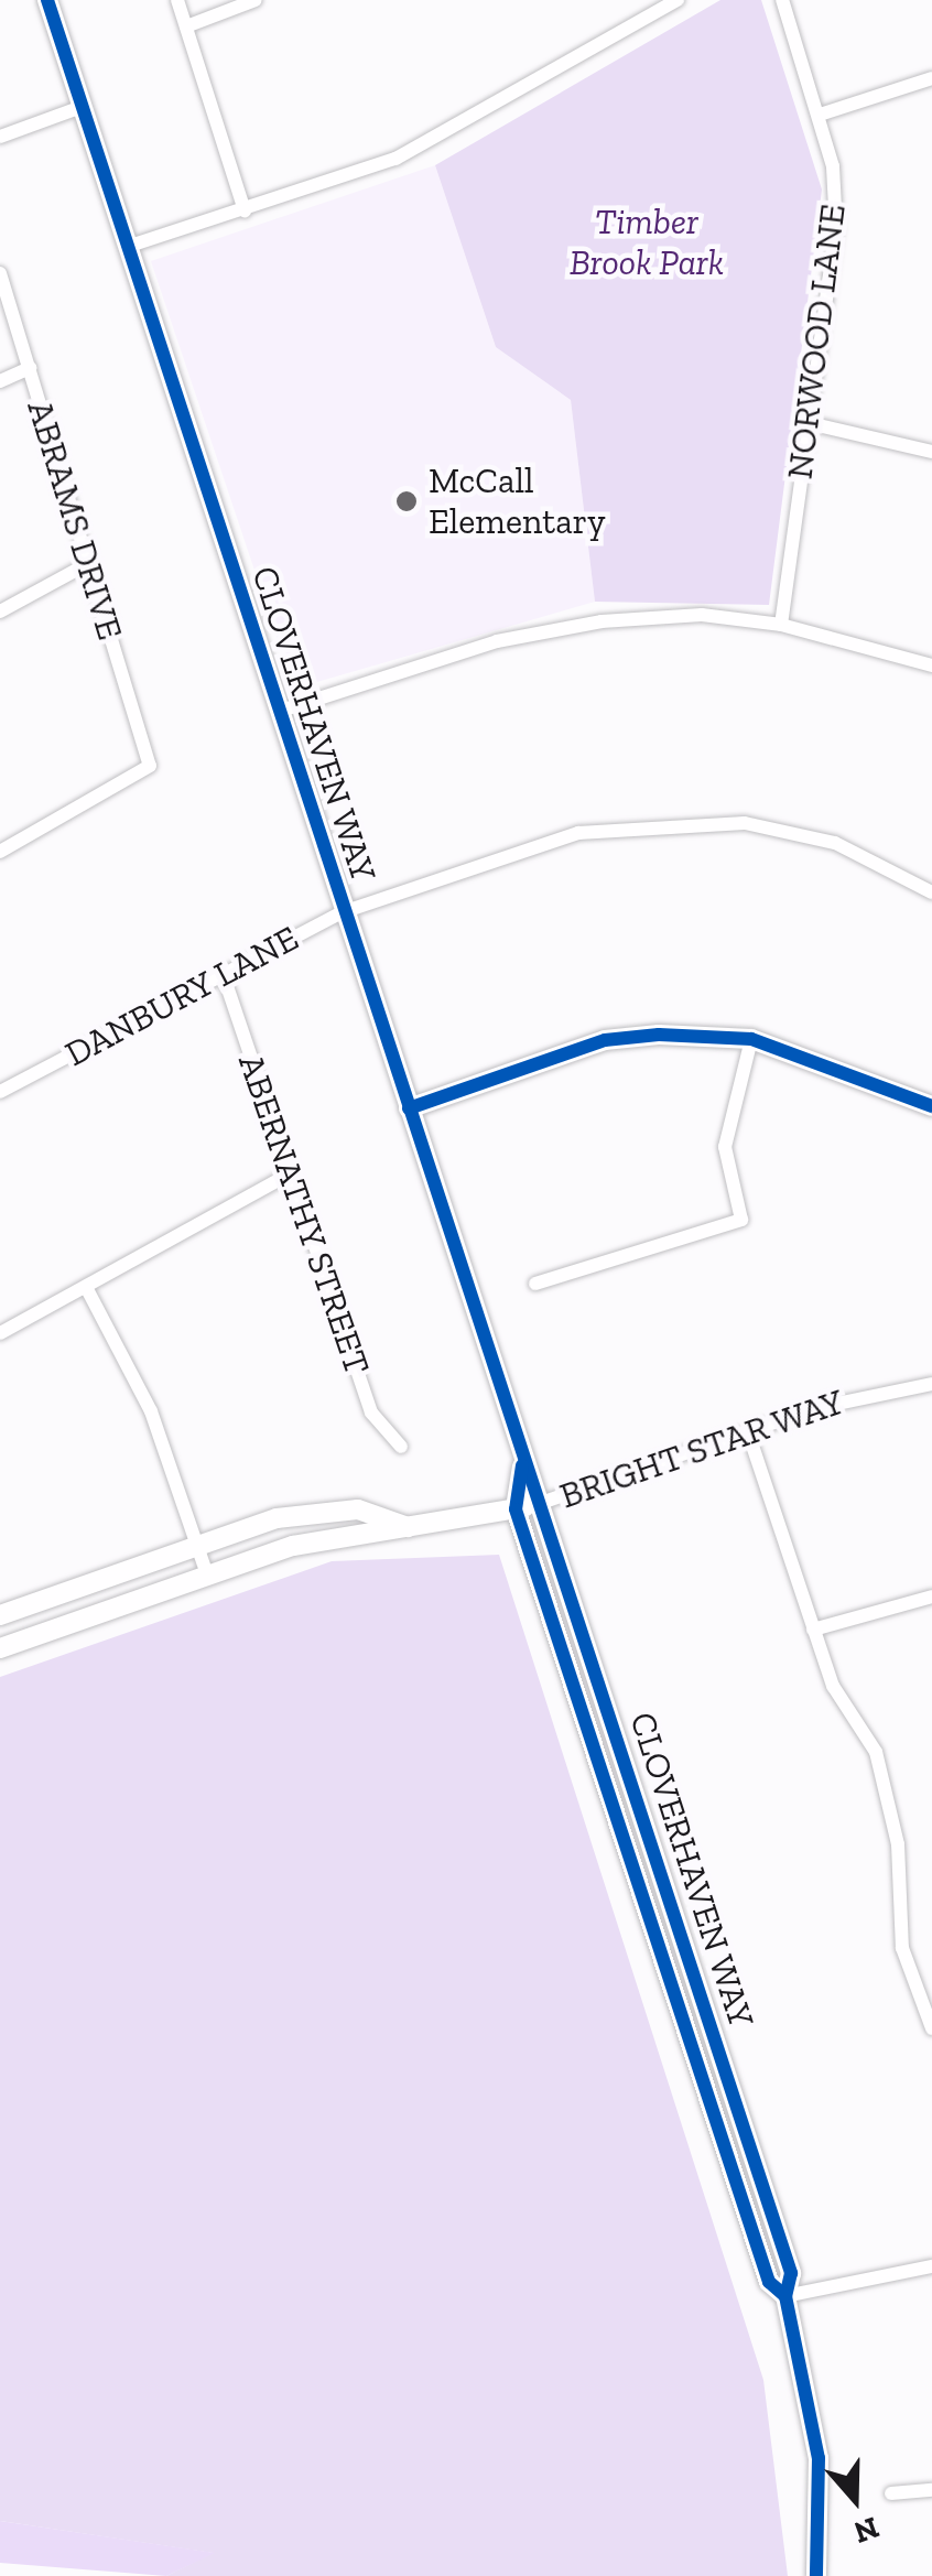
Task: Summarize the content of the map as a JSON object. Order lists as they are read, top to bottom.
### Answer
{
  "streets": {
    "street": [
      "NORWOOD LANE",
      "ABRAMS DRIVE",
      "CLOVERHAVEN WAY",
      "DANBURY LANE",
      "ABERNATHY STREET",
      "BRIGHT STAR WAY"
    ]
  },
  "crossings": [
    ["CLOVERHAVEN WAY", "DANBURY LANE"],
    ["CLOVERHAVEN WAY", "BRIGHT STAR WAY"],
    ["DANBURY LANE", "ABERNATHY STREET"]
  ],
  "parks": ["Timber Brook Park"],
  "places": ["McCall Elementary"],
  "north": "bottom"
}
